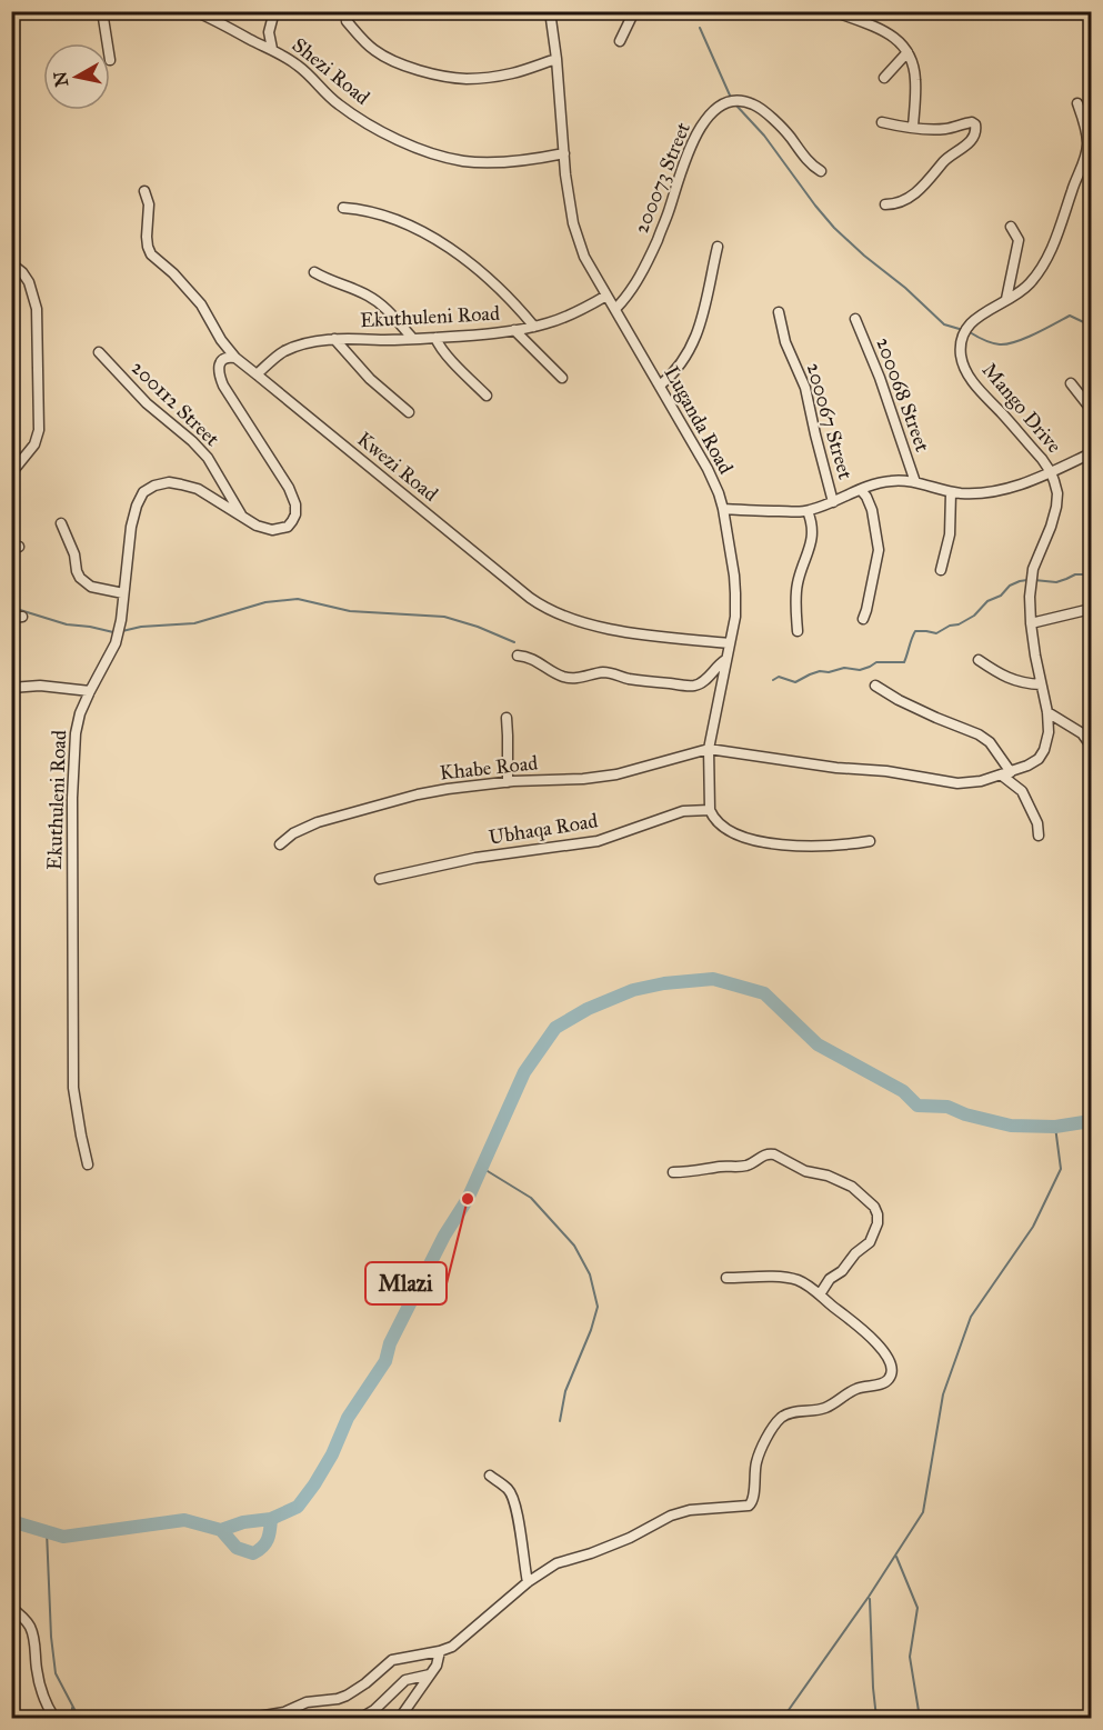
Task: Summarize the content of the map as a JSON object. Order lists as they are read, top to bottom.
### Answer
{
  "streets": {
    "street": [
      "Shezi Road",
      "200073 Street",
      "Ekuthuleni Road",
      "200068 Street",
      "200112 Street",
      "Mango Drive",
      "Luganda Road",
      "200067 Street",
      "Kwezi Road",
      "Khabe Road",
      "Ubhaqa Road"
    ]
  },
  "crossings": [
    ["Shezi Road", "Luganda Road"],
    ["200073 Street", "Luganda Road"],
    ["Ekuthuleni Road", "200112 Street"],
    ["Ekuthuleni Road", "Luganda Road"],
    ["Ekuthuleni Road", "Kwezi Road"],
    ["Mango Drive", "Luganda Road"],
    ["Mango Drive", "Khabe Road"],
    ["Luganda Road", "Kwezi Road"],
    ["Luganda Road", "Khabe Road"],
    ["Luganda Road", "Ubhaqa Road"]
  ],
  "places": ["Mlazi"],
  "north": "left"
}
